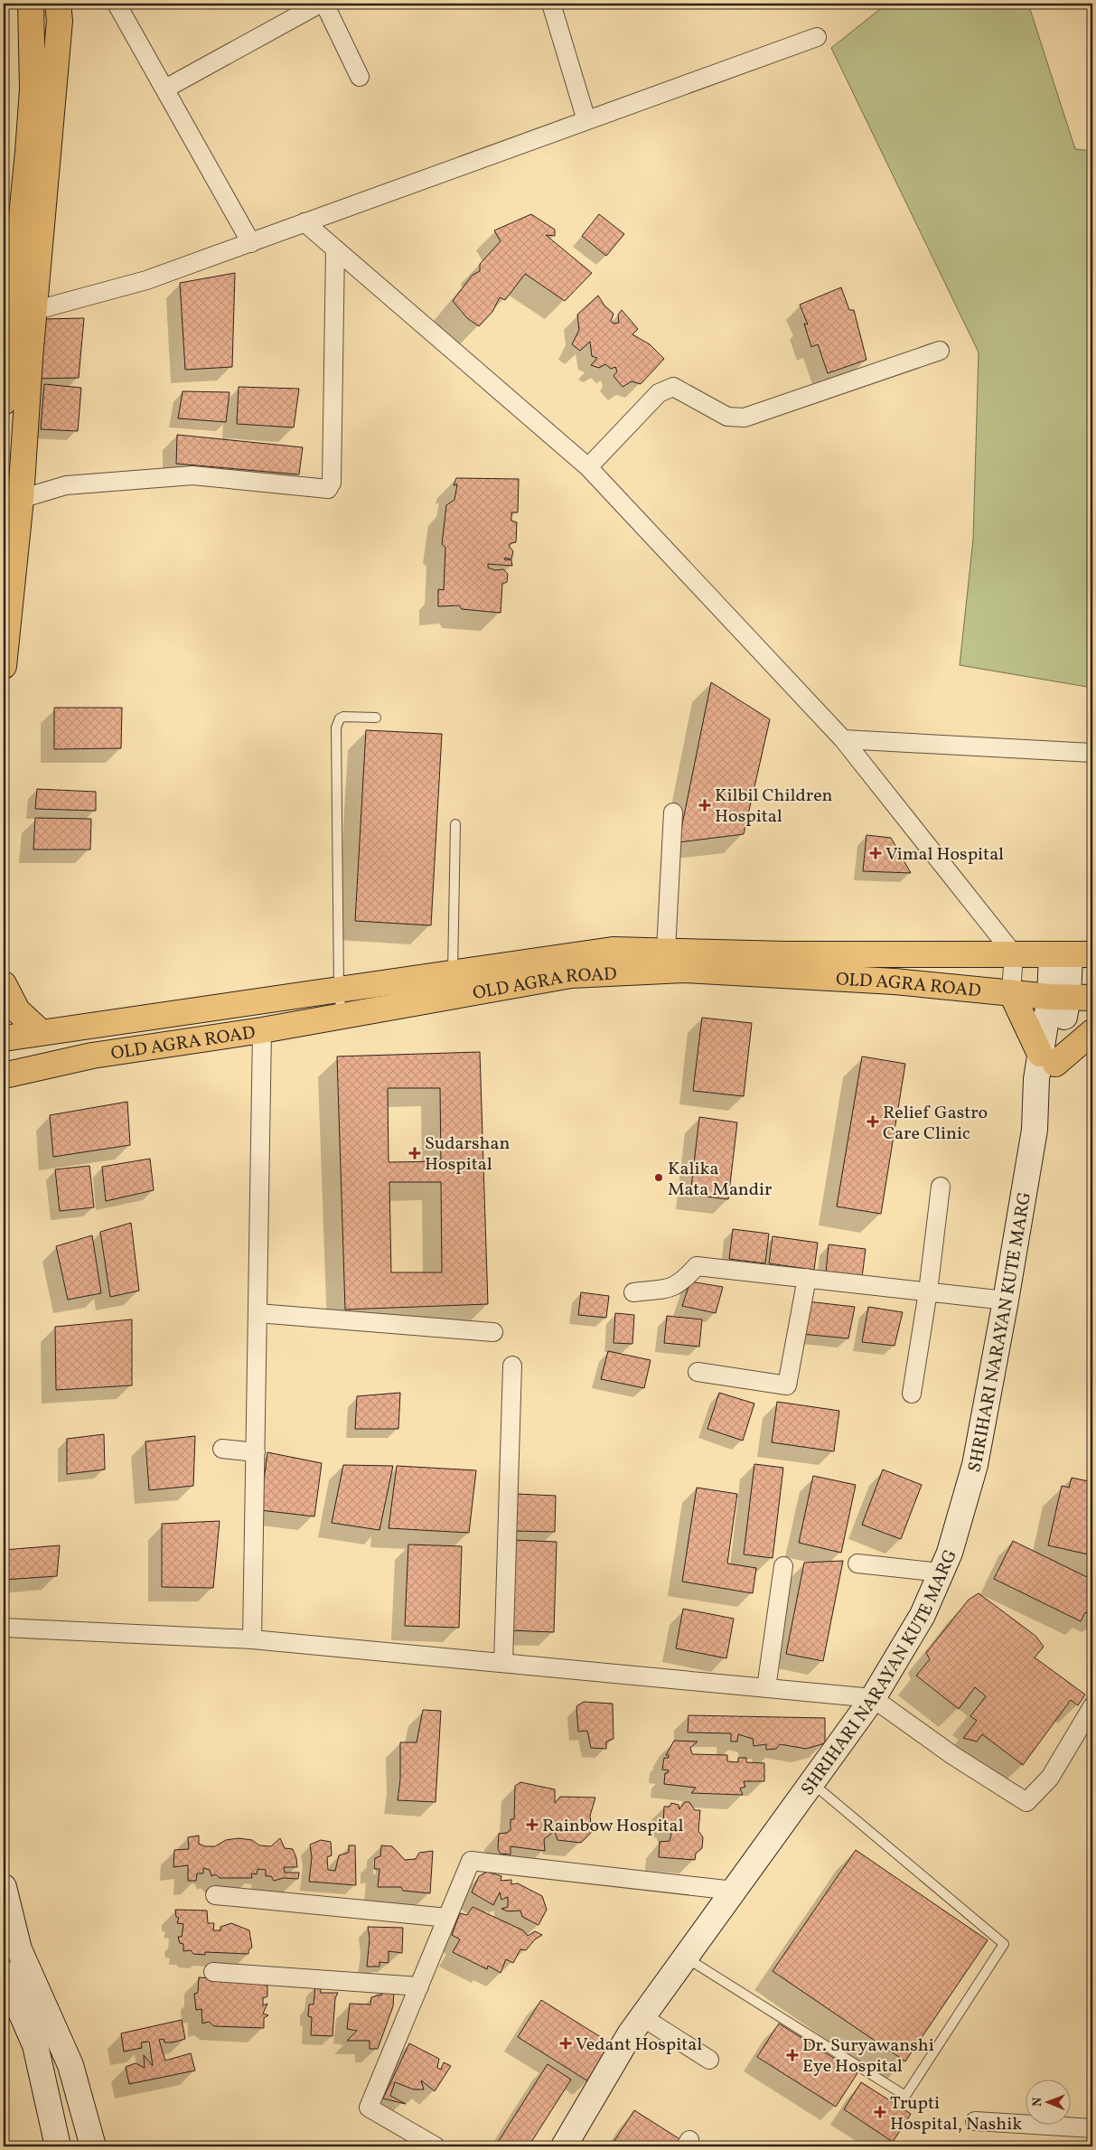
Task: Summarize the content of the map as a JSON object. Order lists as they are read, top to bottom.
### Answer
{
  "streets": {
    "main road": ["OLD AGRA ROAD"],
    "street": ["SHRIHARI NARAYAN KUTE MARG"]
  },
  "crossings": [
    ["OLD AGRA ROAD", "SHRIHARI NARAYAN KUTE MARG"]
  ],
  "places": {
    "health": [
      "Kilbil Children Hospital",
      "Vimal Hospital",
      "Relief Gastro Care Clinic",
      "Sudarshan Hospital",
      "Rainbow Hospital",
      "Vedant Hospital",
      "Dr. Suryawanshi Eye Hospital",
      "Trupti Hospital, Nashik"
    ],
    "other": ["Kalika Mata Mandir"]
  },
  "north": "left"
}
